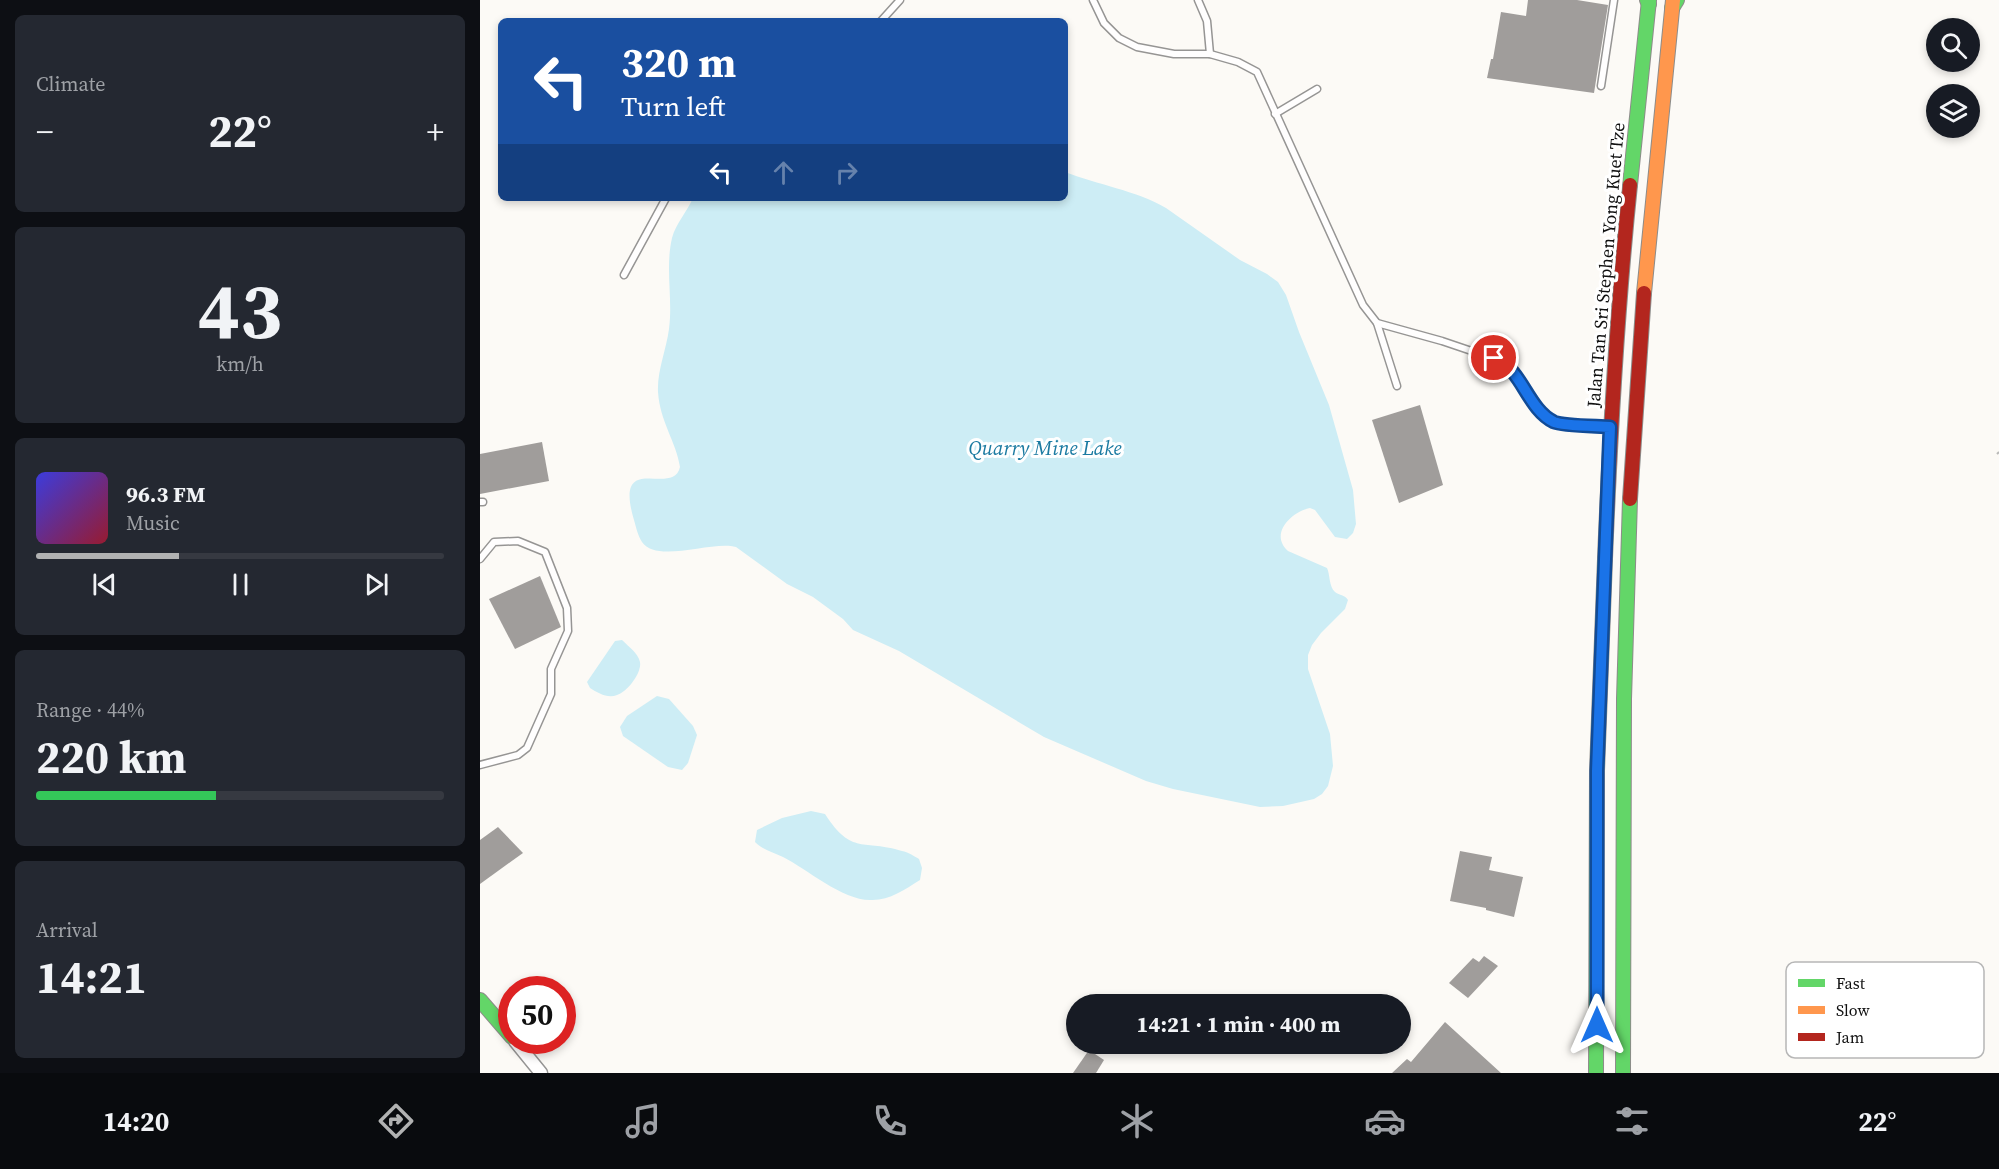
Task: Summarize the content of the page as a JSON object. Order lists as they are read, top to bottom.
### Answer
{
  "streets": {
    "main road": ["Jalan Tan Sri Stephen Yong Kuet Tze"]
  },
  "water": ["Quarry Mine Lake"],
  "legend": ["Fast", "Slow", "Jam"],
  "page": {
    "tile": [
      "Climate",
      ["43", "km/h"],
      ["Range · 44%", "220 km"],
      ["Arrival", "14:21"]
    ],
    "turn": ["320 m", "Turn left"],
    "heat": ["−", "22°", "+"],
    "song": ["96.3 FM", "Music"],
    "limit": "50",
    "trip": "14:21 · 1 min · 400 m",
    "tabs": ["14:20", "22°"]
  }
}
